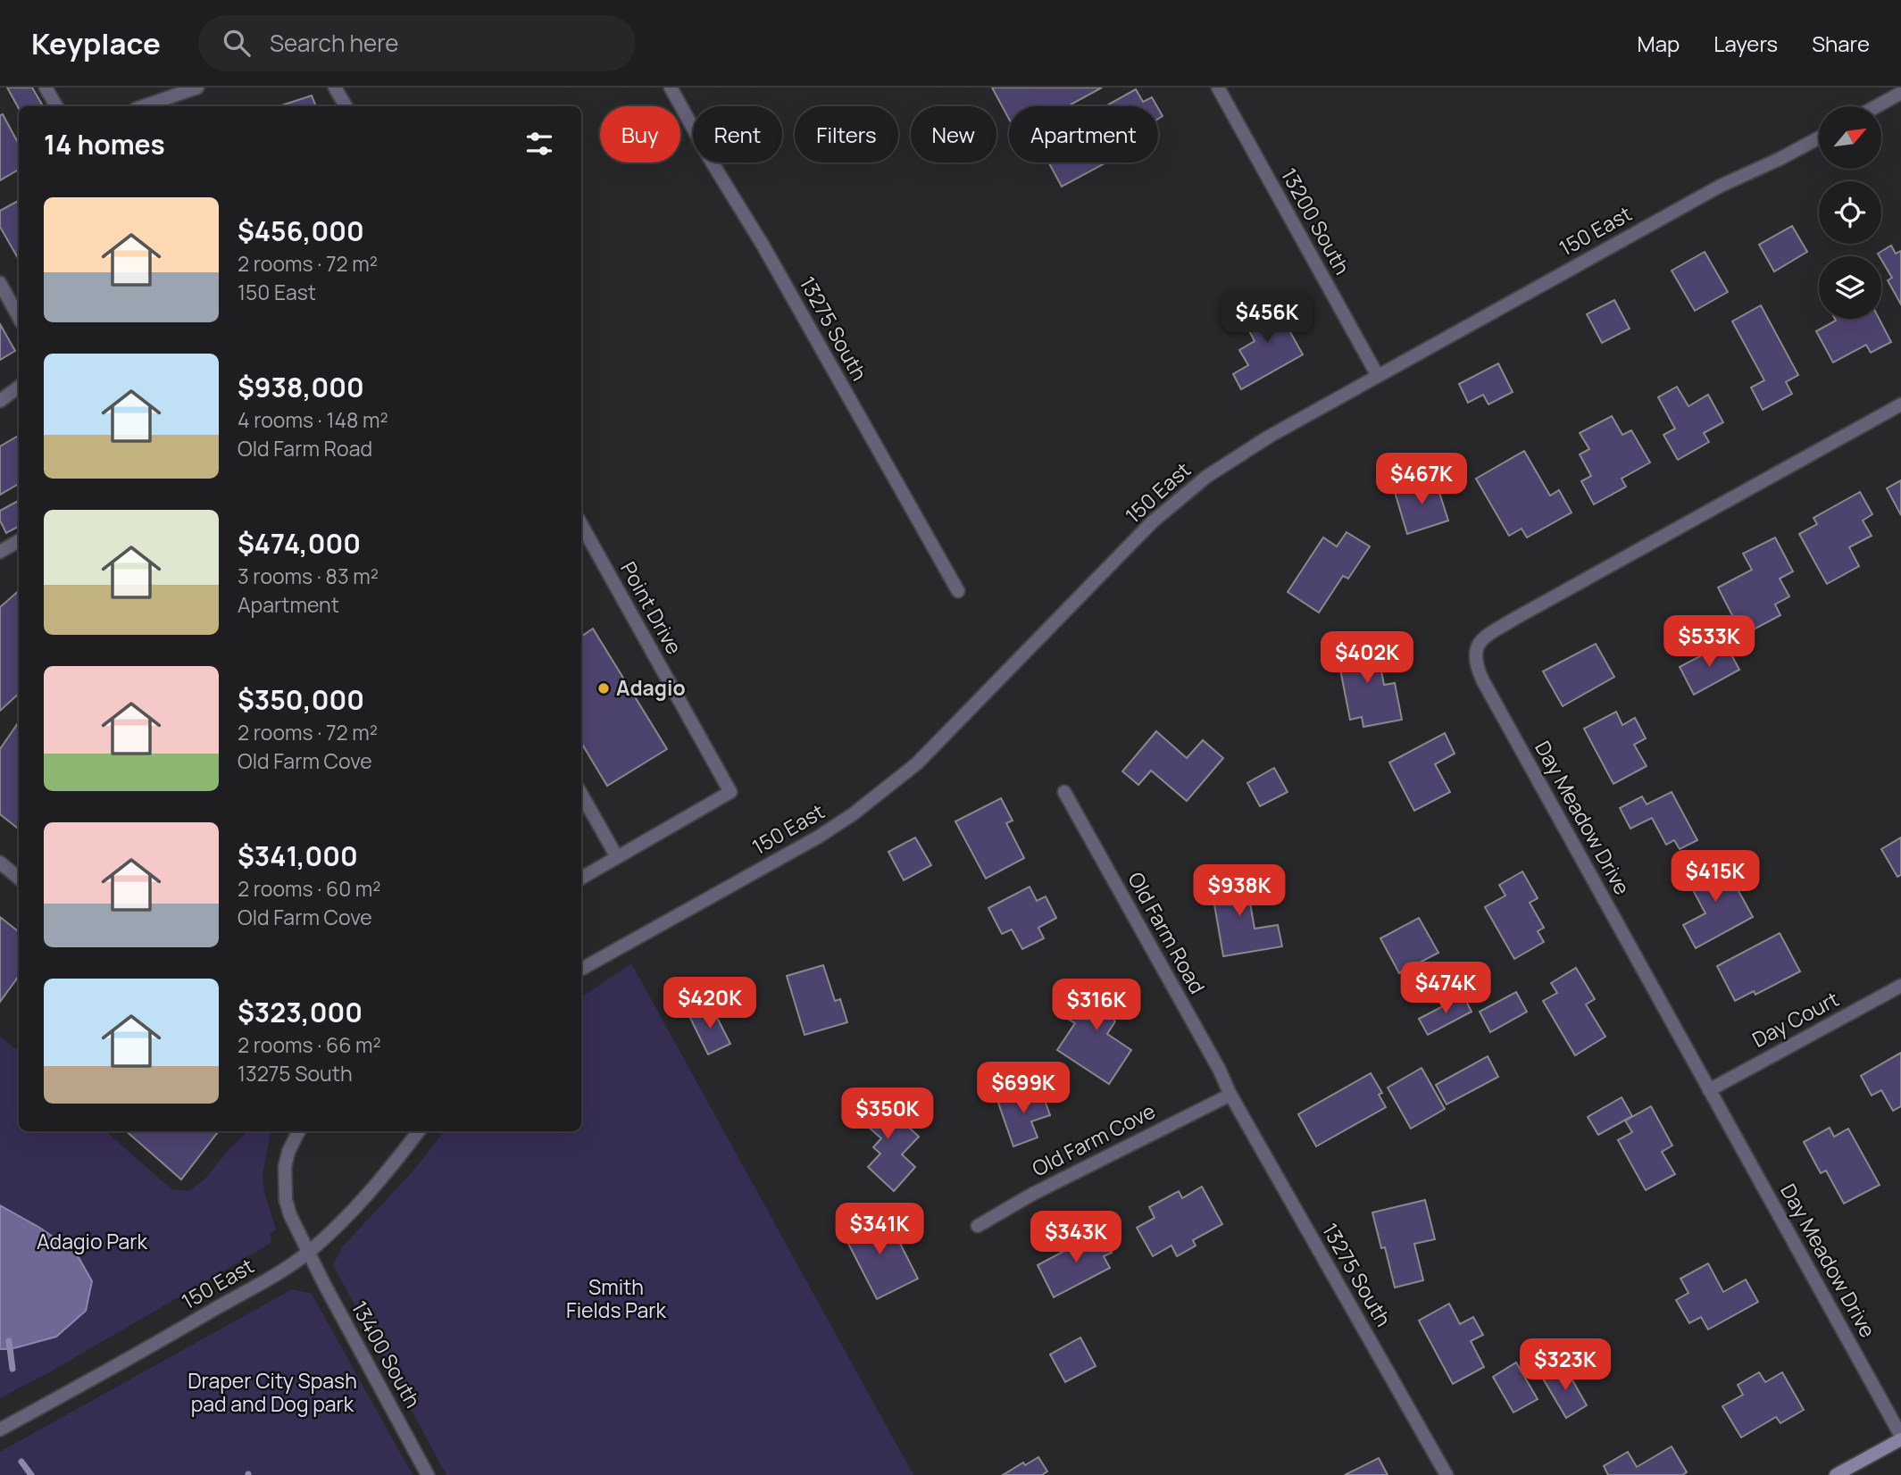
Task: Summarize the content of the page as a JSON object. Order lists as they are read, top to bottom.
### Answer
{
  "streets": {
    "street": [
      "13200 South",
      "150 East",
      "13275 South",
      "Point Drive",
      "Day Meadow Drive",
      "Old Farm Road",
      "Day Court",
      "Old Farm Cove",
      "13400 South"
    ]
  },
  "crossings": [
    ["13200 South", "150 East"],
    ["150 East", "13400 South"],
    ["13275 South", "Old Farm Road"],
    ["13275 South", "Old Farm Cove"],
    ["Day Meadow Drive", "Day Court"],
    ["Old Farm Road", "Old Farm Cove"]
  ],
  "parks": ["Adagio Park", "Smith Fields Park", "Draper City Spash pad and Dog park"],
  "places": ["Adagio"],
  "north": "top right",
  "page": {
    "header": "Keyplace",
    "search": "Search here",
    "nav": ["Map", "Layers", "Share"],
    "chip": [
      "Buy",
      "Rent",
      "Filters",
      "New",
      "Apartment"
    ],
    "heading": "14 homes",
    "list": [
      {
        "name": "$456,000",
        "note": "2 rooms · 72 m² · 150 East"
      },
      {
        "name": "$938,000",
        "note": "4 rooms · 148 m² · Old Farm Road"
      },
      {
        "name": "$474,000",
        "note": "3 rooms · 83 m² · Apartment"
      },
      {
        "name": "$350,000",
        "note": "2 rooms · 72 m² · Old Farm Cove"
      },
      {
        "name": "$341,000",
        "note": "2 rooms · 60 m² · Old Farm Cove"
      },
      {
        "name": "$323,000",
        "note": "2 rooms · 66 m² · 13275 South"
      }
    ],
    "price": [
      "$456K",
      "$467K",
      "$533K",
      "$402K",
      "$415K",
      "$938K",
      "$474K",
      "$420K",
      "$316K",
      "$699K",
      "$350K",
      "$341K",
      "$343K",
      "$323K"
    ]
  }
}
